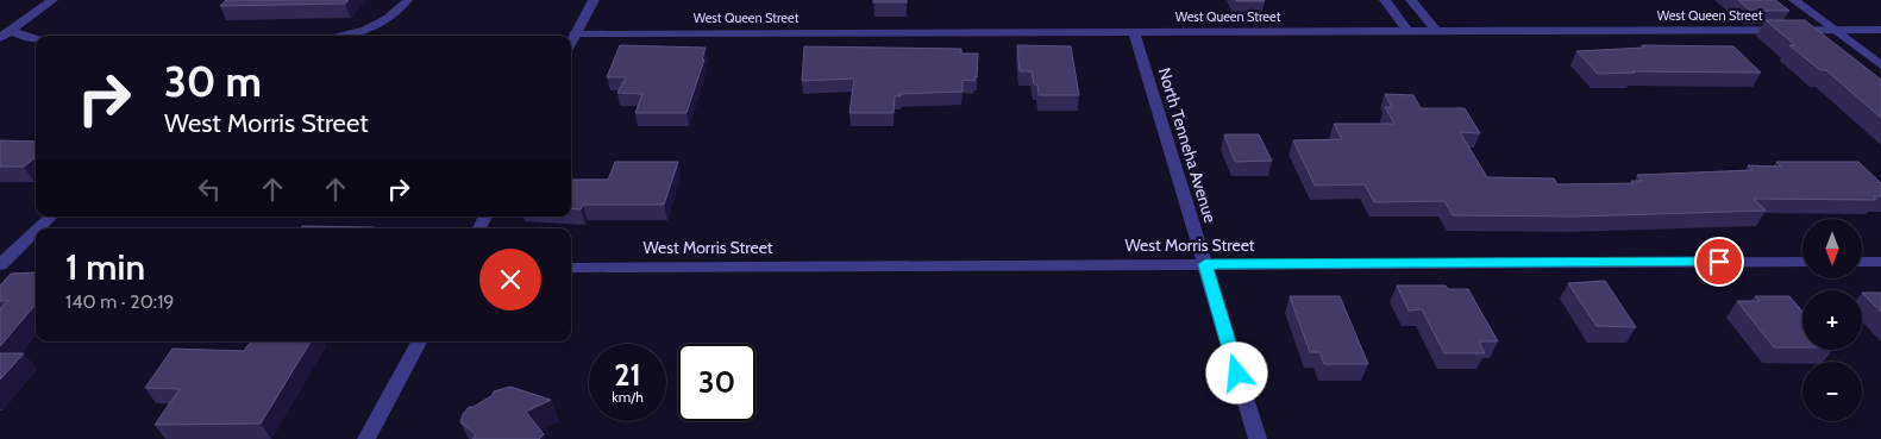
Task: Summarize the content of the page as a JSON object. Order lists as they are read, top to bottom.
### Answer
{
  "streets": {
    "street": ["West Queen Street", "North Tenneha Avenue", "West Morris Street"]
  },
  "crossings": [
    ["West Queen Street", "North Tenneha Avenue"],
    ["North Tenneha Avenue", "West Morris Street"]
  ],
  "north": "bottom",
  "page": {
    "turn": ["30 m", "West Morris Street"],
    "map_buttons": ["+", "−"],
    "heading": ["1 min", "140 m · 20:19"],
    "speed": "21 km/h",
    "limit": "30"
  }
}
